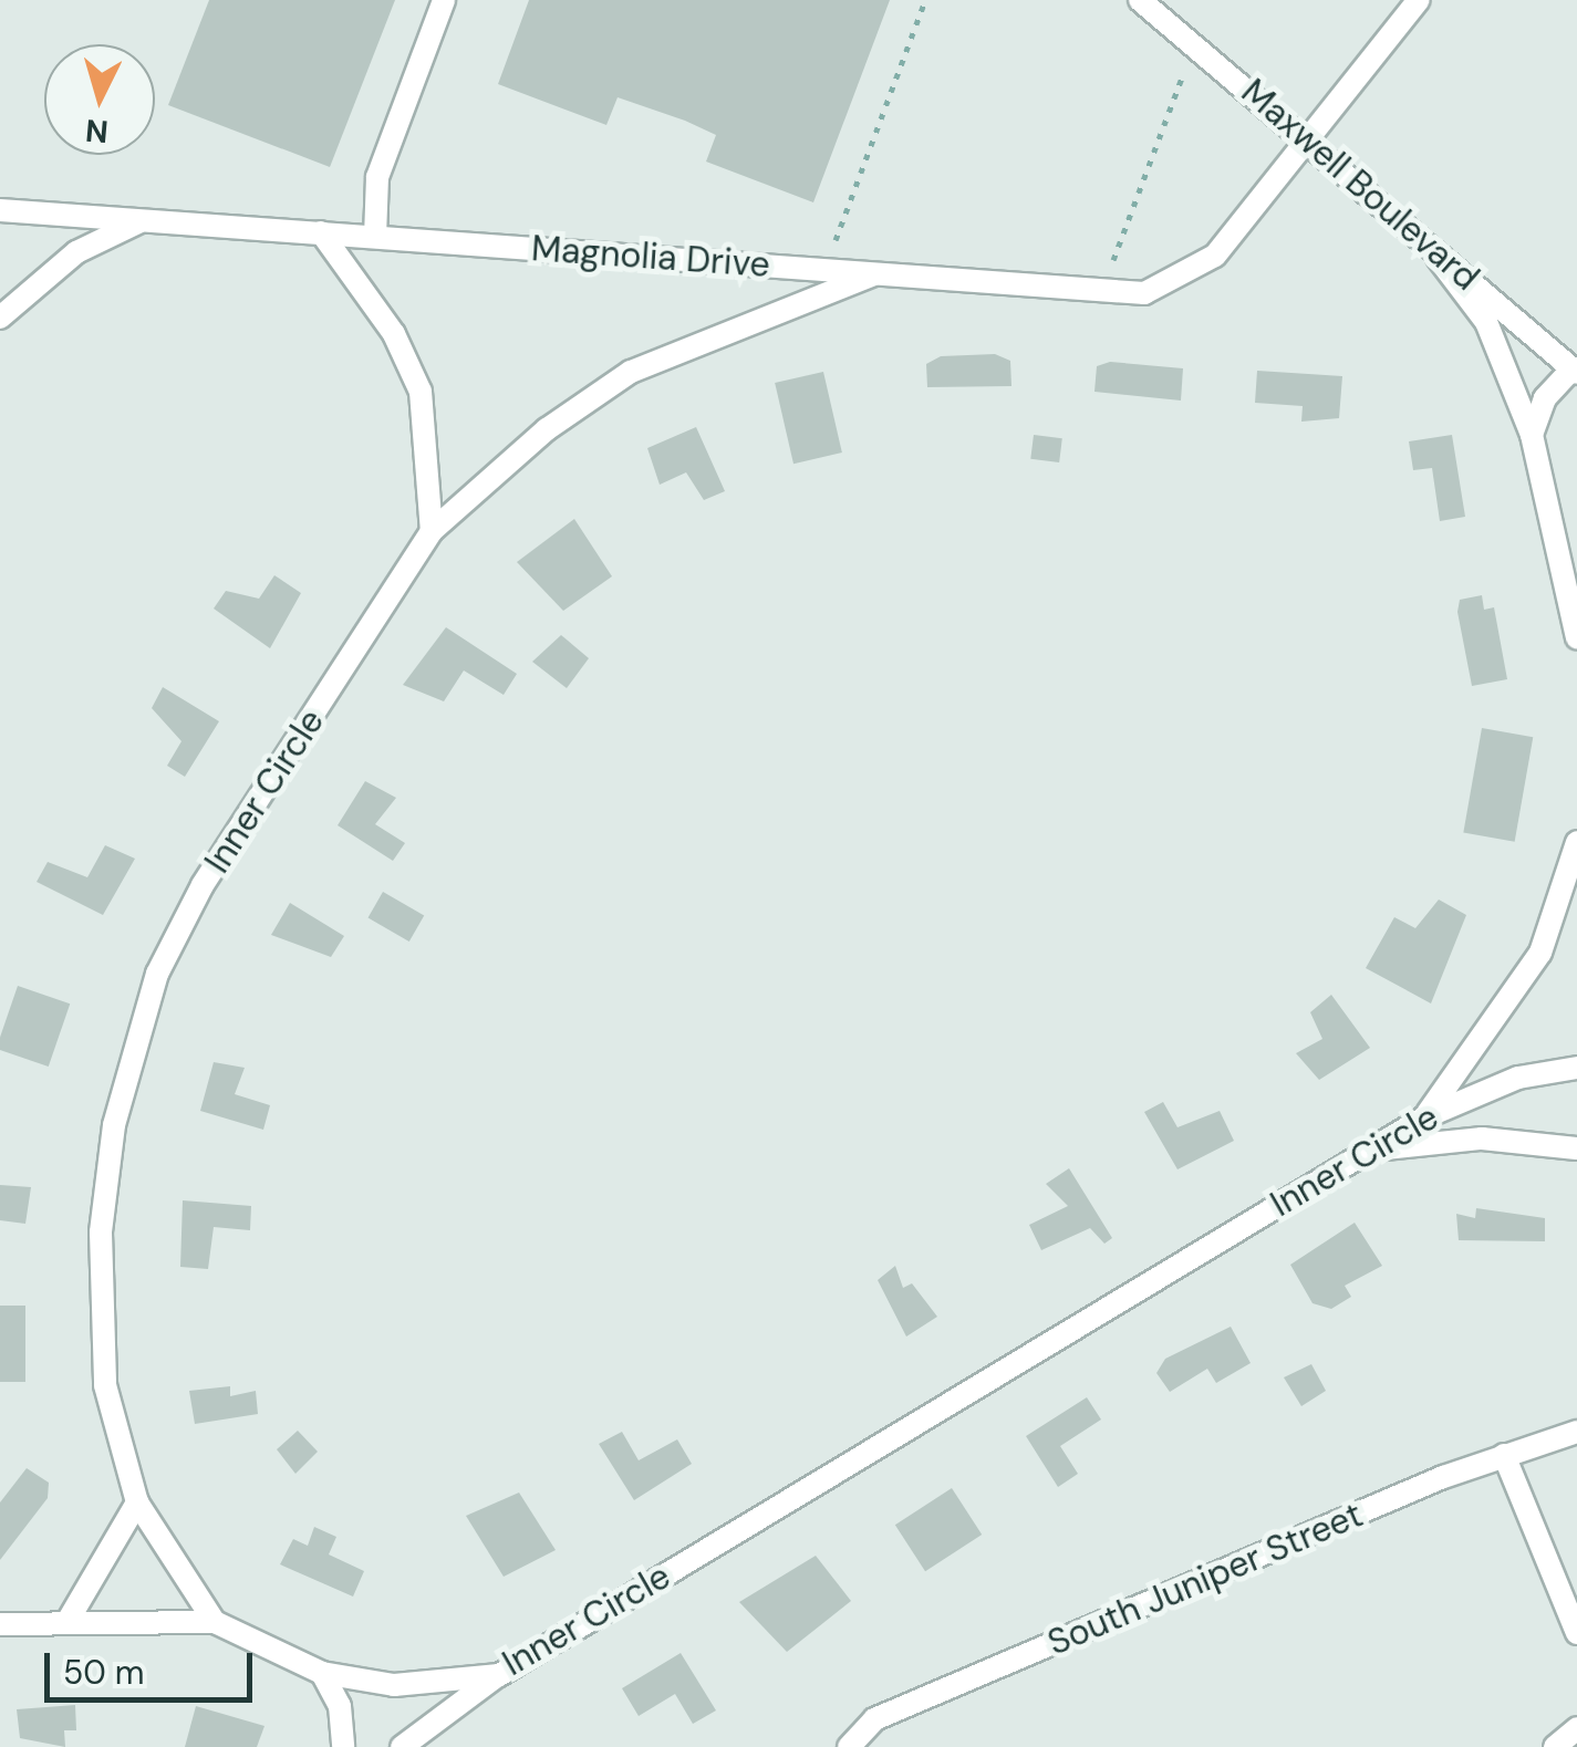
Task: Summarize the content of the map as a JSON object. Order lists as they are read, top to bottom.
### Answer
{
  "streets": {
    "street": [
      "Maxwell Boulevard",
      "Magnolia Drive",
      "Inner Circle",
      "South Juniper Street"
    ]
  },
  "crossings": [
    ["Maxwell Boulevard", "Magnolia Drive"],
    ["Magnolia Drive", "Inner Circle"]
  ],
  "scale_bar": "50 m",
  "north": "bottom"
}
